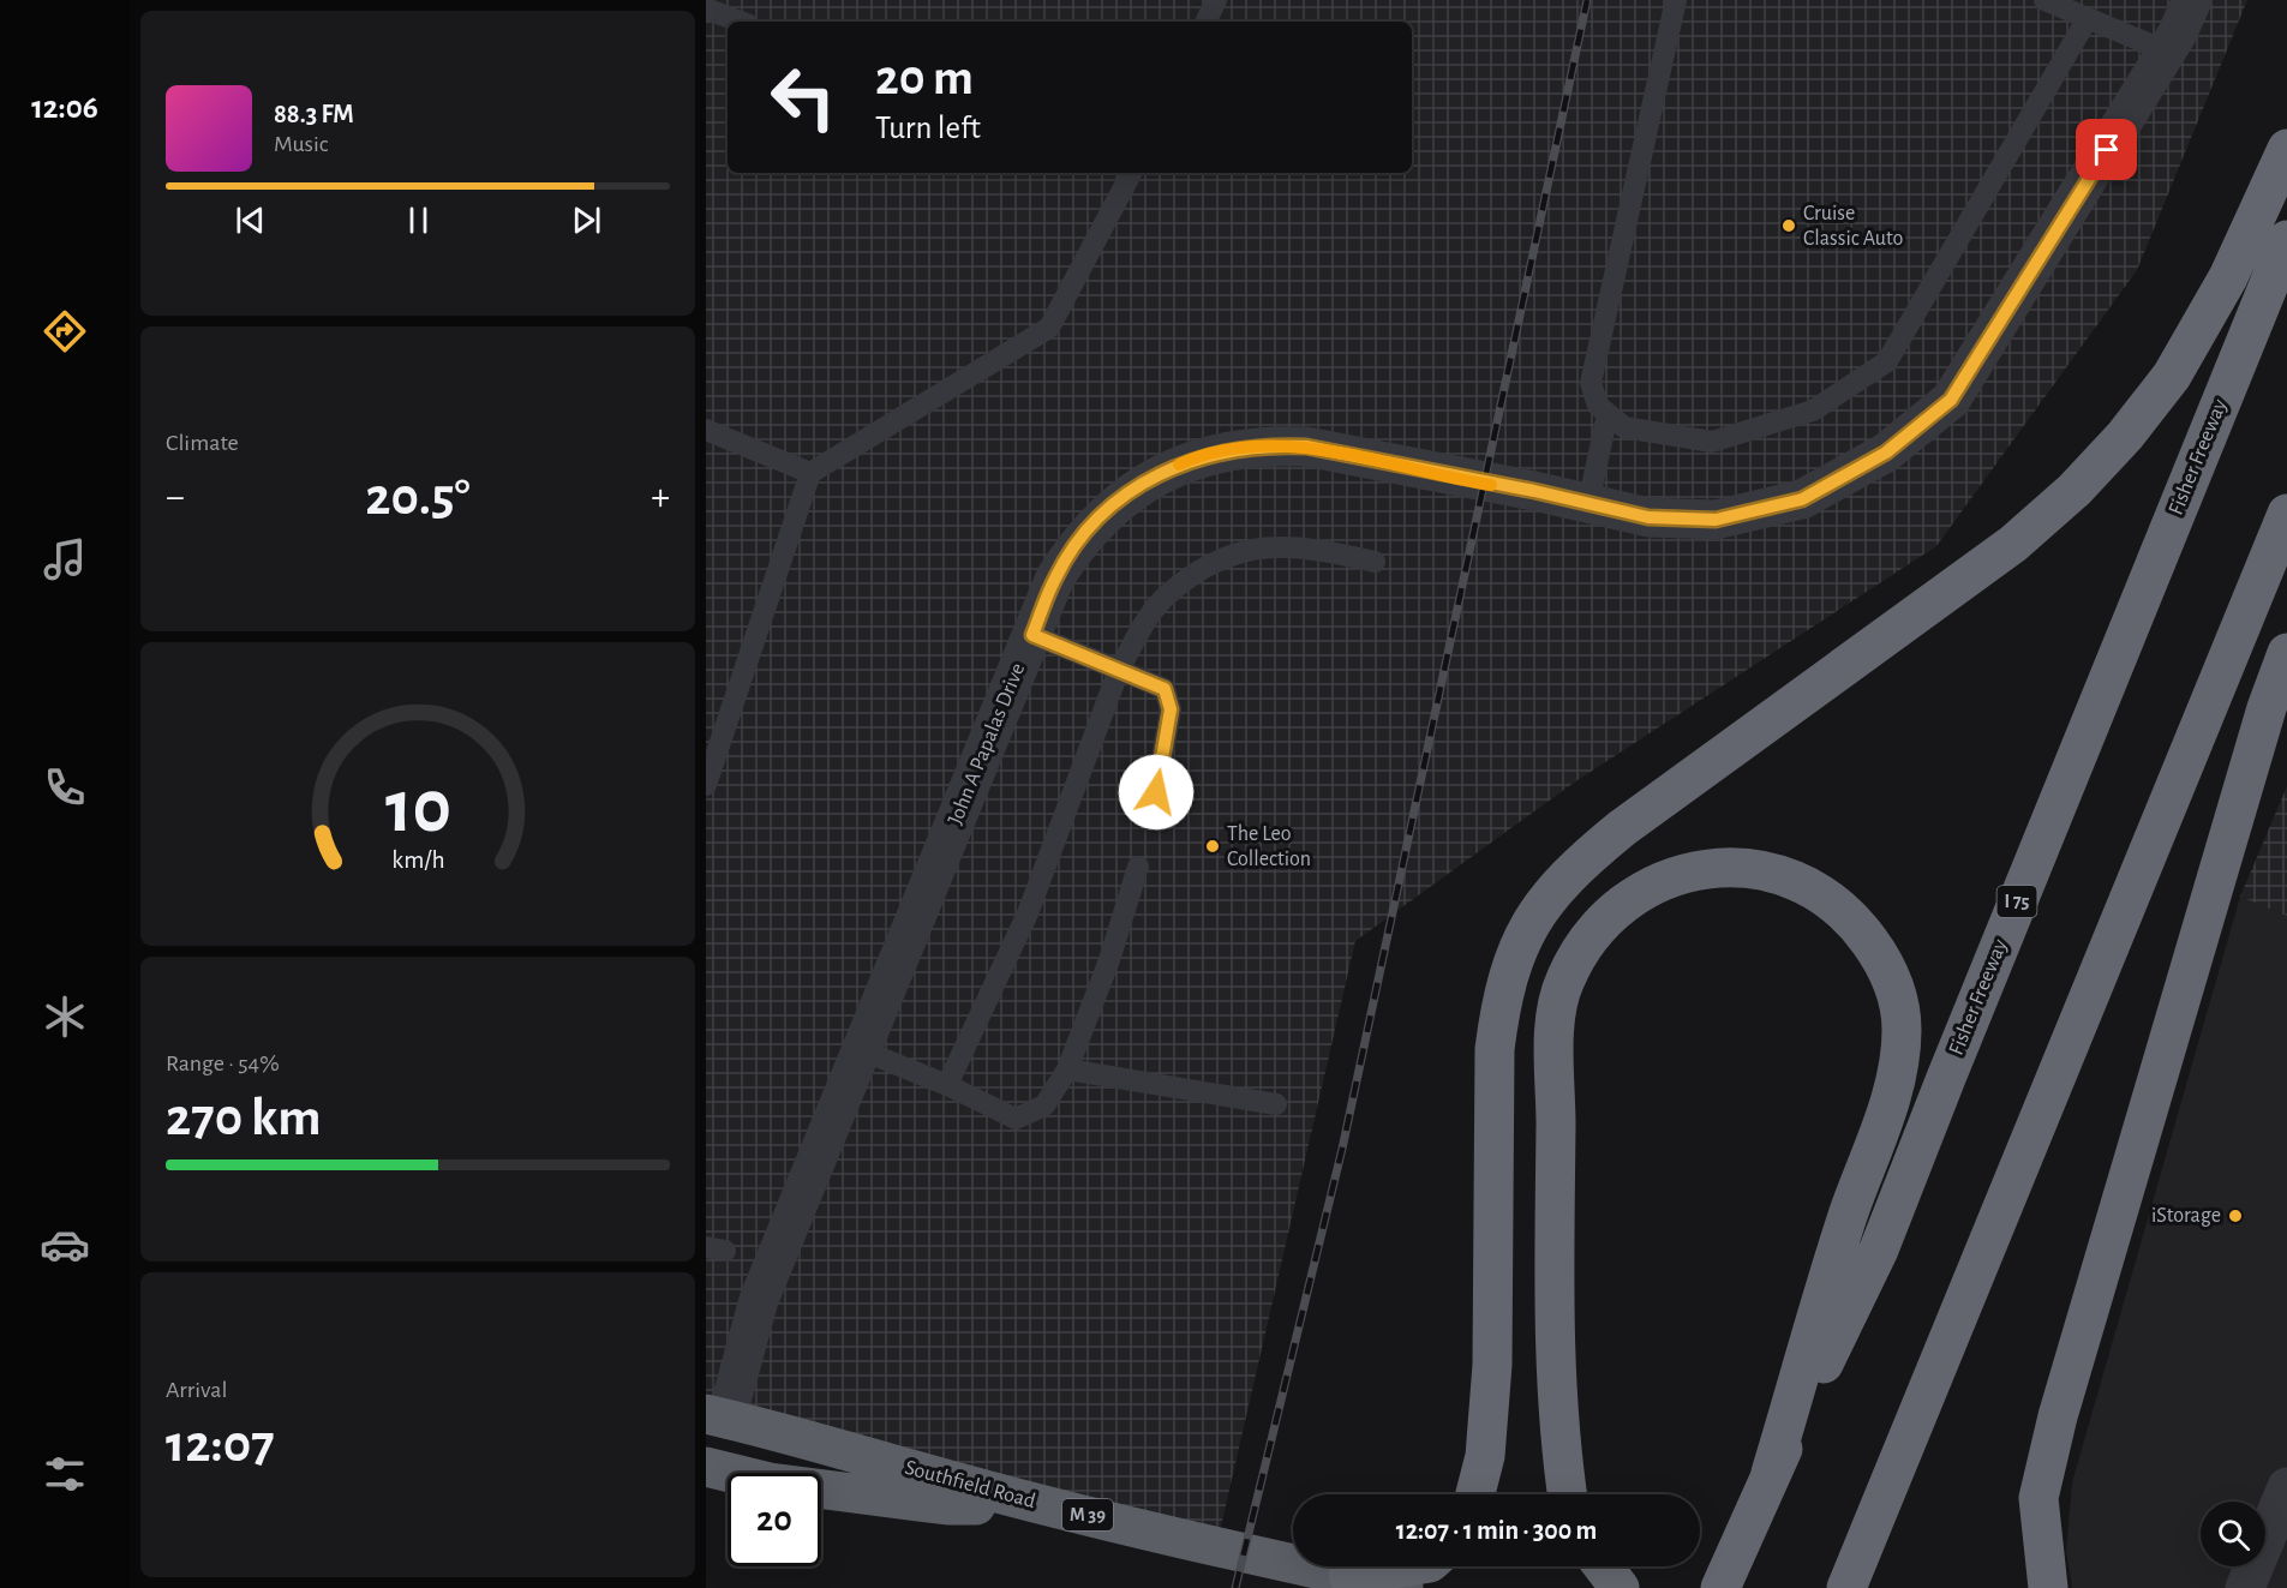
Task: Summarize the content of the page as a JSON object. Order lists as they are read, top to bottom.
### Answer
{
  "streets": {
    "highway": [
      "Fisher Freeway",
      "I 75",
      "Southfield Road",
      "M 39"
    ],
    "street": ["John A Papalas Drive"]
  },
  "crossings": [
    ["John A Papalas Drive", "Southfield Road"]
  ],
  "places": ["Cruise Classic Auto", "The Leo Collection", "iStorage"],
  "page": {
    "tabs": "12:06",
    "turn": ["20 m", "Turn left"],
    "song": ["88.3 FM", "Music"],
    "tile": [
      "Climate",
      ["Range · 54%", "270 km"],
      ["Arrival", "12:07"]
    ],
    "heat": ["−", "20.5°", "+"],
    "limit": "20",
    "trip": "12:07 · 1 min · 300 m",
    "gauge": ["10", "km/h"]
  }
}
